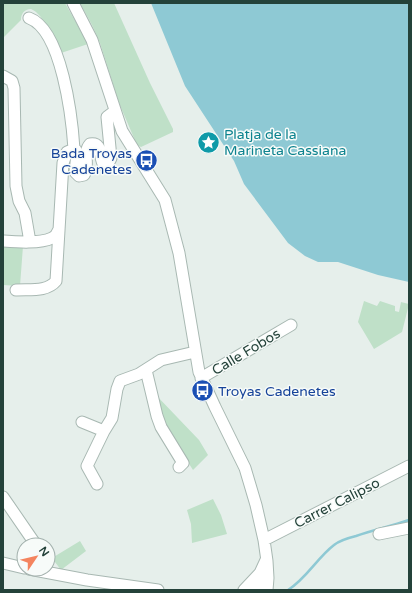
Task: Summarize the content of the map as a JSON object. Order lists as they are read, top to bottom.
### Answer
{
  "streets": {
    "street": ["Calle Fobos", "Carrer Calipso"]
  },
  "places": {
    "place": ["Platja de la Marineta Cassiana"],
    "bus stop": ["Bada Troyas Cadenetes", "Troyas Cadenetes"]
  },
  "north": "top right"
}
